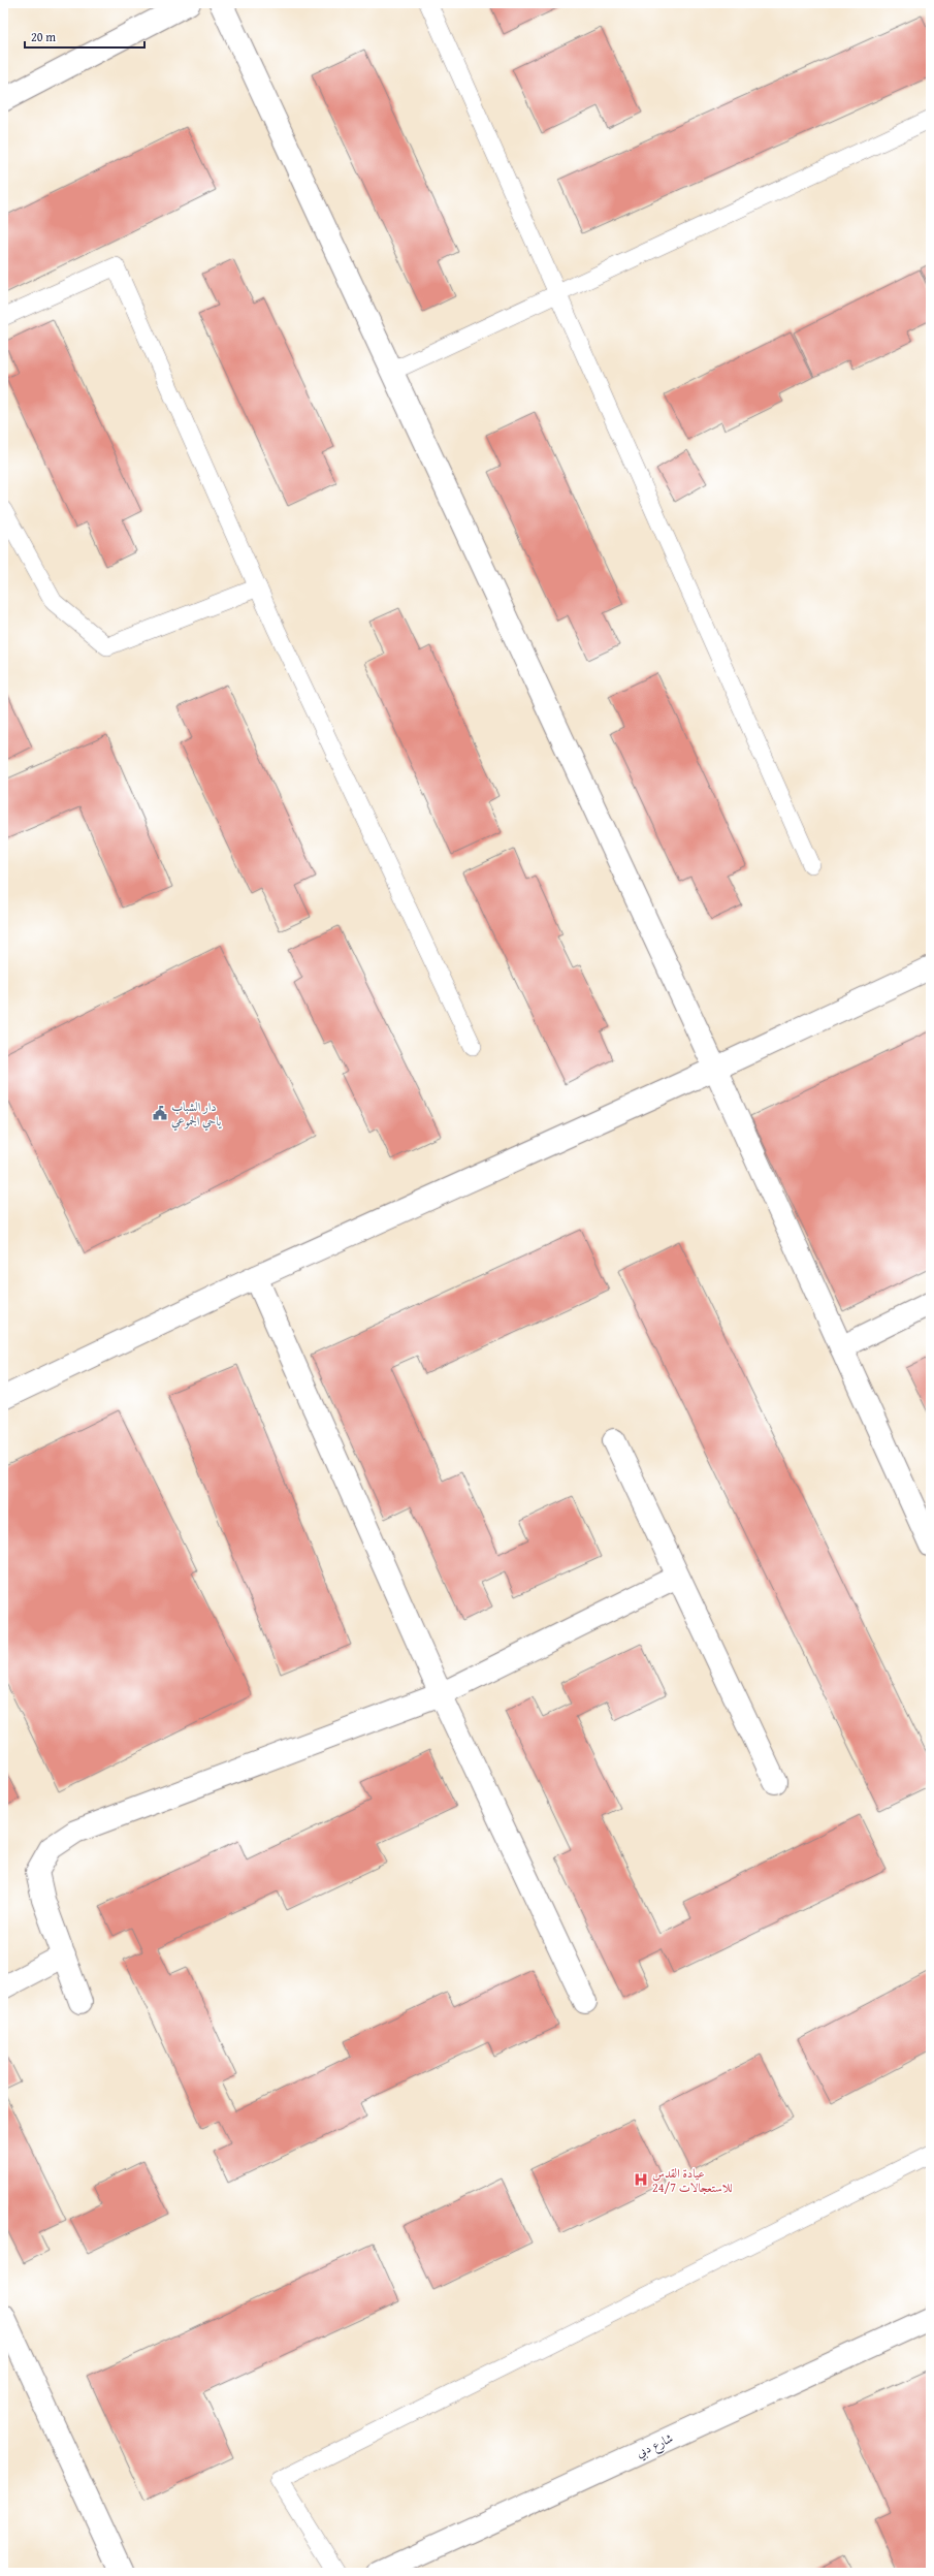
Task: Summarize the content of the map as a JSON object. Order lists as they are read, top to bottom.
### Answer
{
  "streets": {
    "street": ["شارع دبي"]
  },
  "places": {
    "public building": ["دار الشباب ياحي الجموعي"],
    "hospital": ["عيادة القدس للاستعجالات 24/7"]
  },
  "scale_bar": "20 m"
}
